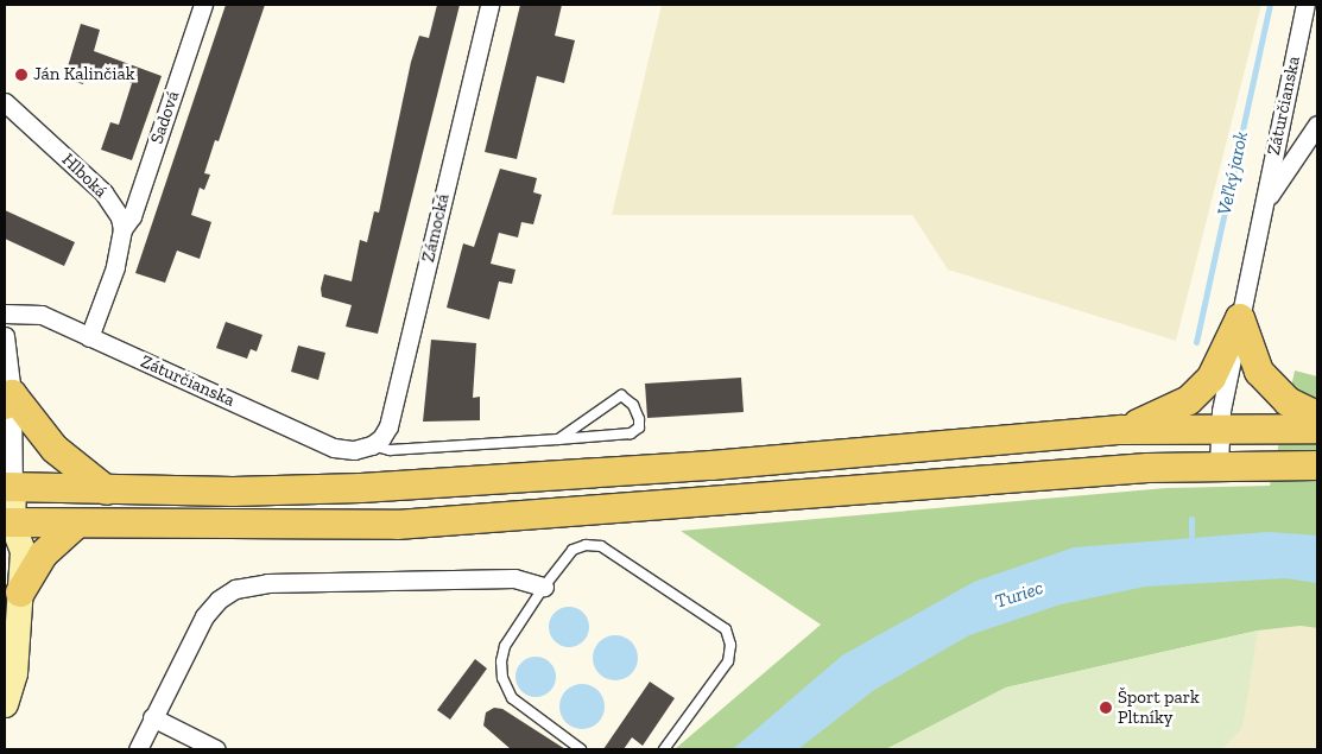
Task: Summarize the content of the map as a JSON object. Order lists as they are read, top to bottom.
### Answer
{
  "streets": {
    "street": [
      "Záturčianska",
      "Sadová",
      "Hlboká",
      "Zámocká"
    ]
  },
  "crossings": [
    ["Záturčianska", "Zámocká"],
    ["Sadová", "Hlboká"]
  ],
  "water": ["Veľký jarok", "Turiec"],
  "places": ["Ján Kalinčiak", "Šport park Pltníky"]
}
